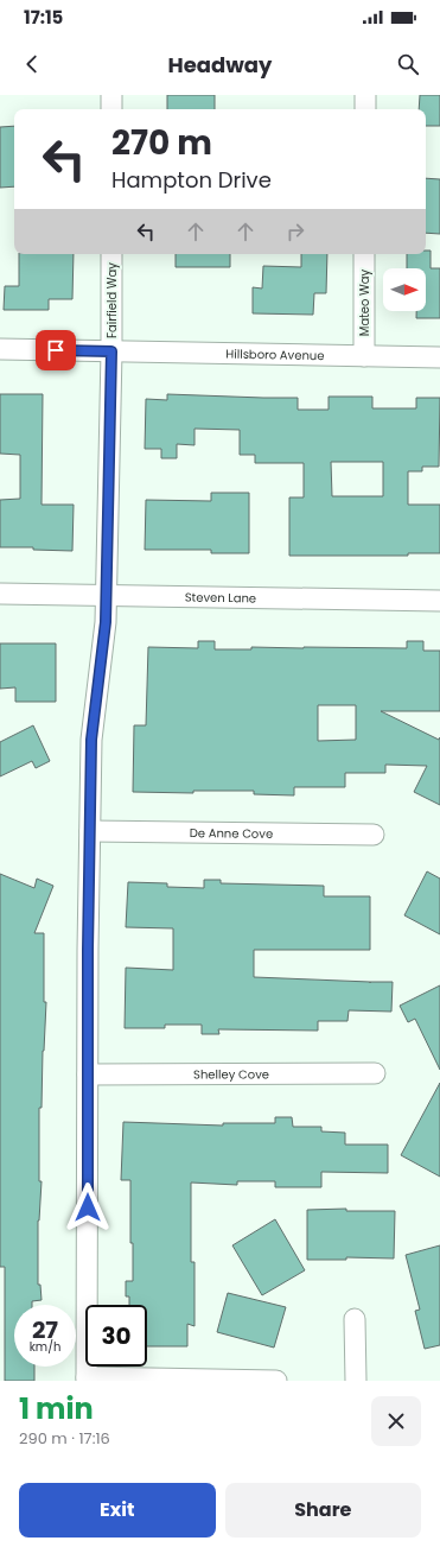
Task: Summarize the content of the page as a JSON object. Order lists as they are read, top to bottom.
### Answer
{
  "streets": {
    "street": [
      "Fairfield Way",
      "Mateo Way",
      "Hillsboro Avenue",
      "Steven Lane",
      "De Anne Cove",
      "Shelley Cove"
    ]
  },
  "crossings": [
    ["Fairfield Way", "Hillsboro Avenue"],
    ["Fairfield Way", "Steven Lane"],
    ["Fairfield Way", "De Anne Cove"],
    ["Fairfield Way", "Shelley Cove"],
    ["Mateo Way", "Hillsboro Avenue"]
  ],
  "north": "right",
  "page": {
    "status": "17:15",
    "header": "Headway",
    "turn": ["270 m", "Hampton Drive"],
    "speed": "27 km/h",
    "limit": "30",
    "heading": ["1 min", "290 m · 17:16"],
    "buttons": ["Exit", "Share"]
  }
}
